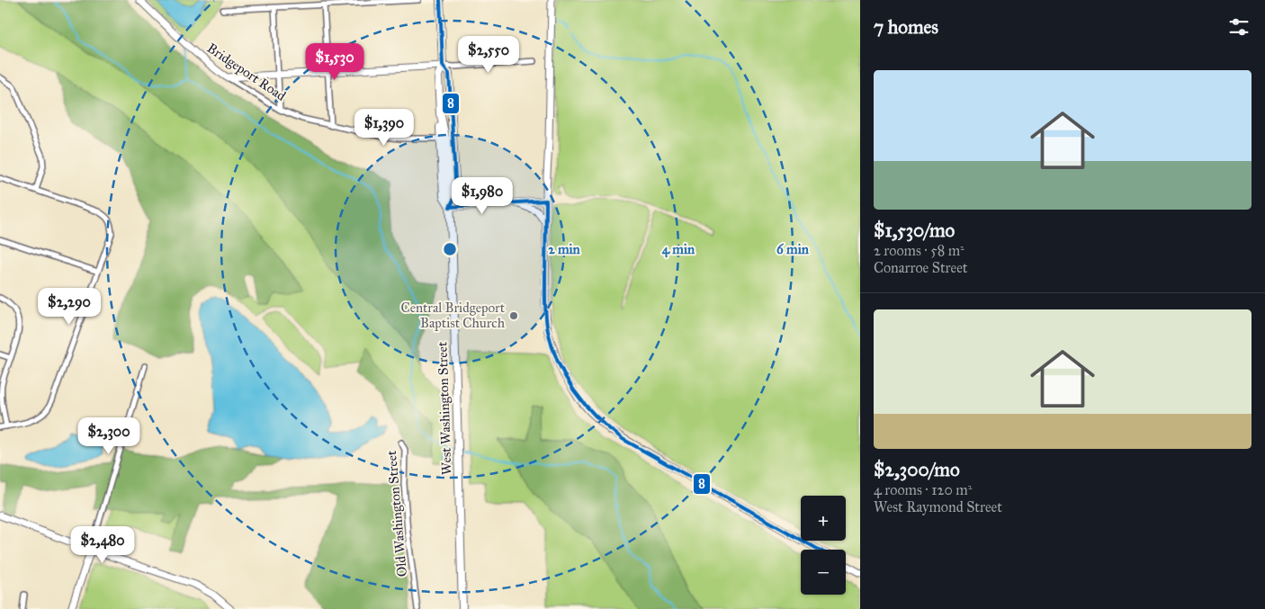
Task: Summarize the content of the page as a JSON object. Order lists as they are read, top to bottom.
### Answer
{
  "streets": {
    "main road": ["West Washington Street"],
    "street": ["Bridgeport Road", "Old Washington Street"]
  },
  "crossings": [
    ["Bridgeport Road", "West Washington Street"]
  ],
  "places": ["Central Bridgeport Baptist Church"],
  "lines": ["transit line 8"],
  "page": {
    "heading": "7 homes",
    "price": [
      "$2,550",
      "$1,530",
      "$1,390",
      "$1,980",
      "$2,290",
      "$2,300",
      "$2,480"
    ],
    "list": [
      {
        "name": "$1,530/mo",
        "note": "2 rooms · 58 m² · Conarroe Street"
      },
      {
        "name": "$2,300/mo",
        "note": "4 rooms · 120 m² · West Raymond Street"
      }
    ],
    "map_buttons": ["+", "−"]
  },
  "rings": ["2 min", "4 min", "6 min"]
}
